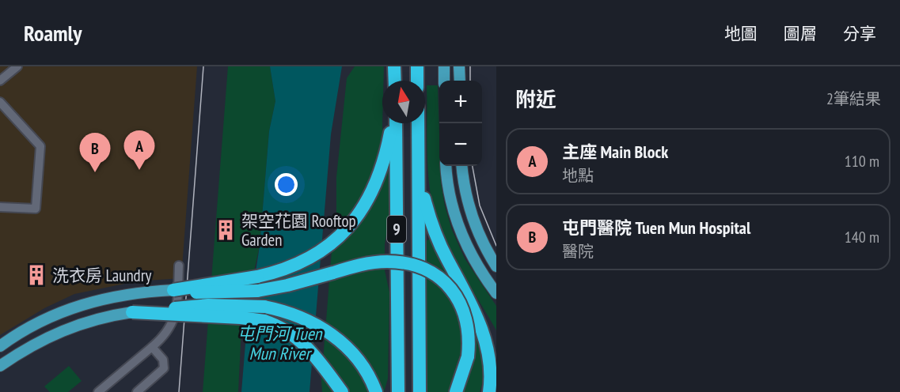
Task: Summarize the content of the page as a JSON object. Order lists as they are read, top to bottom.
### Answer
{
  "streets": {
    "highway": ["9"]
  },
  "water": ["屯門河 Tuen Mun River"],
  "places": {
    "building": ["架空花園 Rooftop Garden", "洗衣房 Laundry"]
  },
  "north": "top",
  "page": {
    "header": "Roamly",
    "nav": ["地圖", "圖層", "分享"],
    "heading": ["附近", "2筆結果"],
    "map_buttons": ["+", "−"],
    "list": [
      {
        "mark": "A",
        "name": "主座 Main Block",
        "note": "地點",
        "value": "110 m"
      },
      {
        "mark": "B",
        "name": "屯門醫院 Tuen Mun Hospital",
        "note": "醫院",
        "value": "140 m"
      }
    ],
    "pins": ["A", "B"]
  }
}
